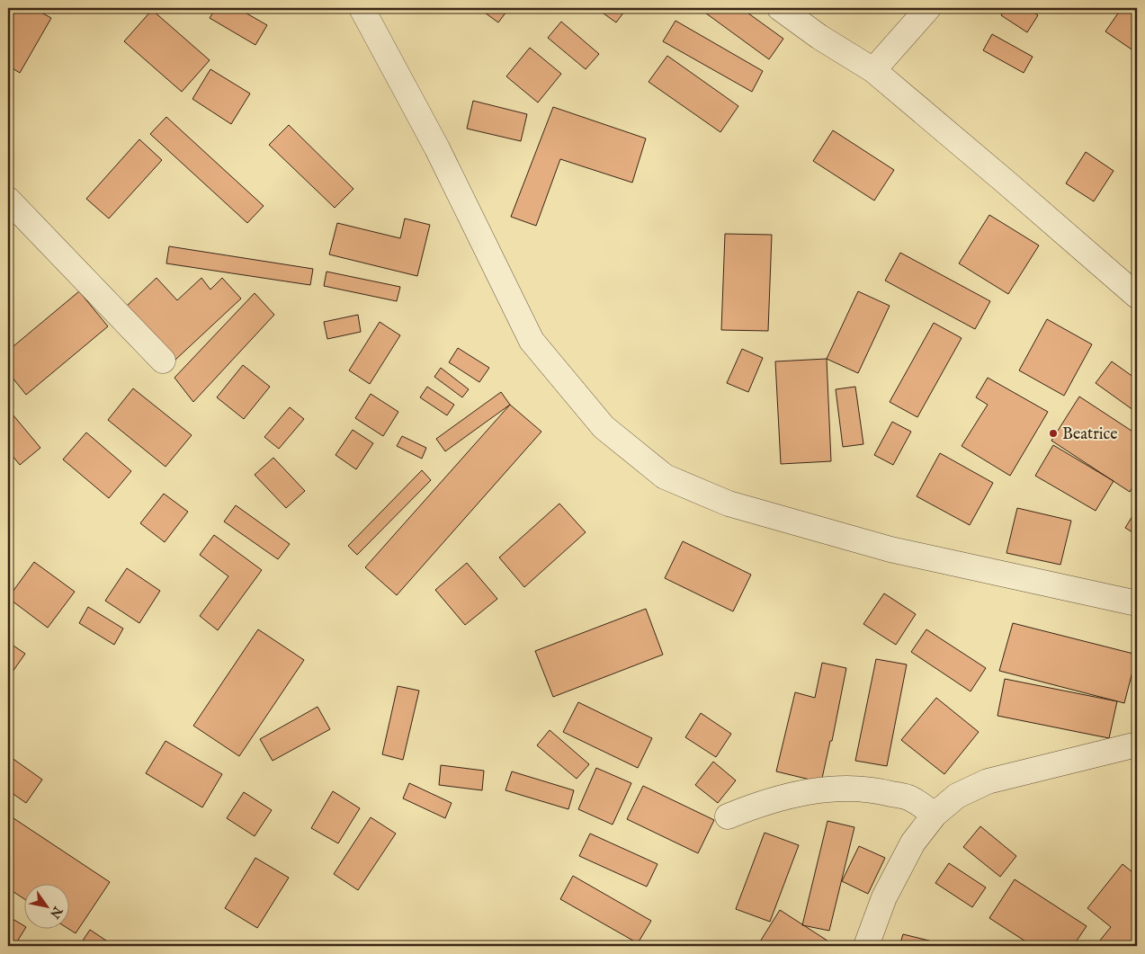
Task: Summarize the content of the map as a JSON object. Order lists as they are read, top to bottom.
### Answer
{
  "places": ["Beatrice"],
  "north": "bottom right"
}
